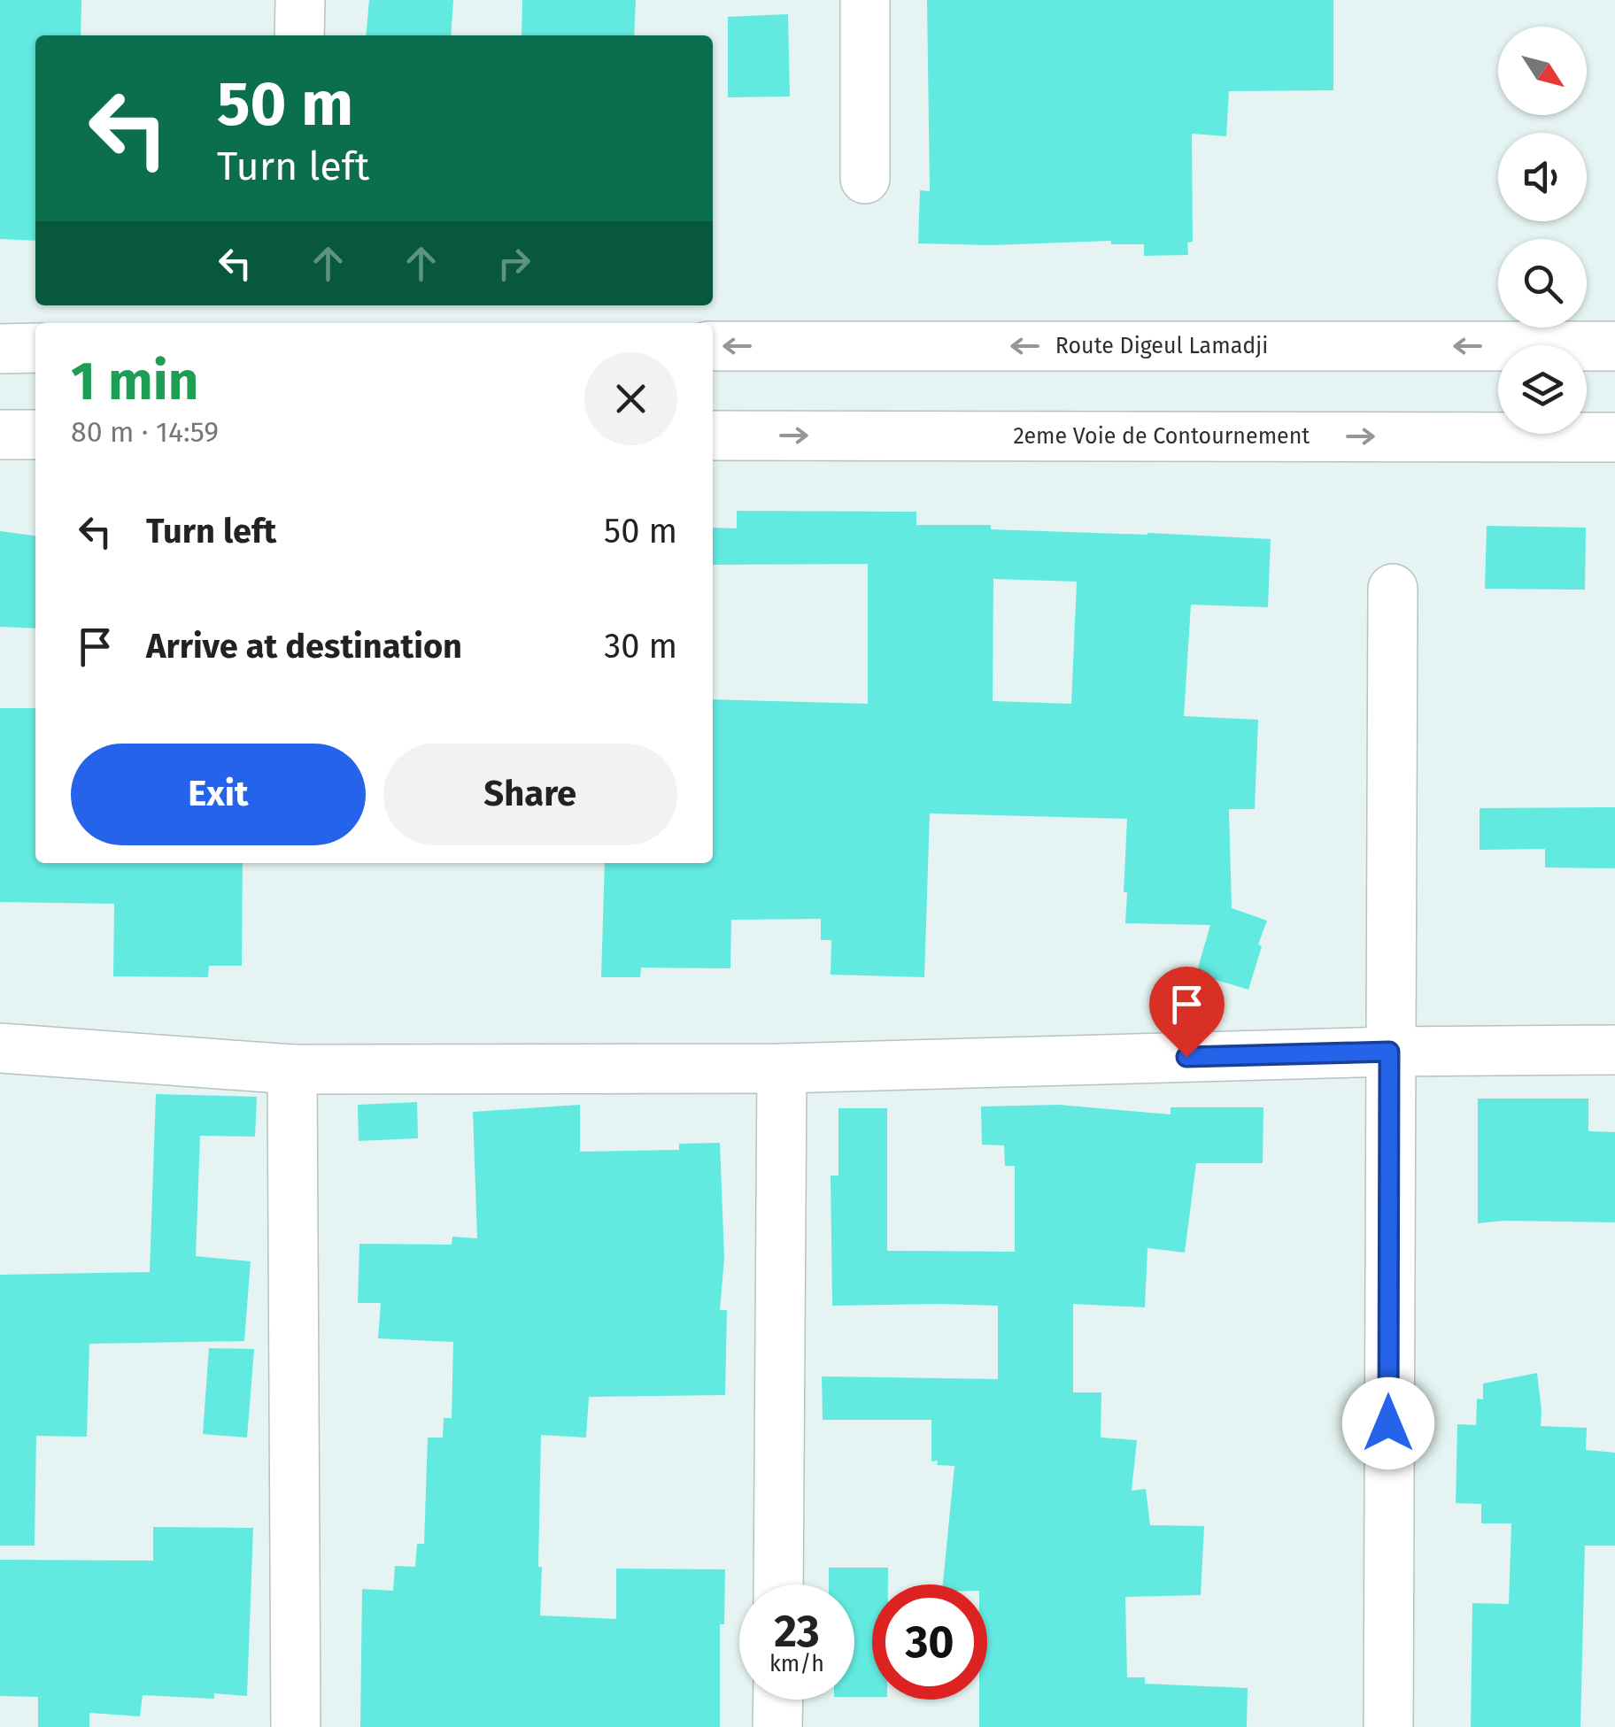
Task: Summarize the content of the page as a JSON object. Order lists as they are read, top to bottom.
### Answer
{
  "streets": {
    "street": ["Route Digeul Lamadji", "2eme Voie de Contournement"]
  },
  "one_way": ["Route Digeul Lamadji", "2eme Voie de Contournement"],
  "north": "bottom right",
  "page": {
    "turn": ["50 m", "Turn left"],
    "heading": ["1 min", "80 m · 14:59"],
    "list": [
      {
        "name": "Turn left",
        "value": "50 m"
      },
      {
        "name": "Arrive at destination",
        "value": "30 m"
      }
    ],
    "buttons": ["Exit", "Share"],
    "speed": "23 km/h",
    "limit": "30"
  }
}
